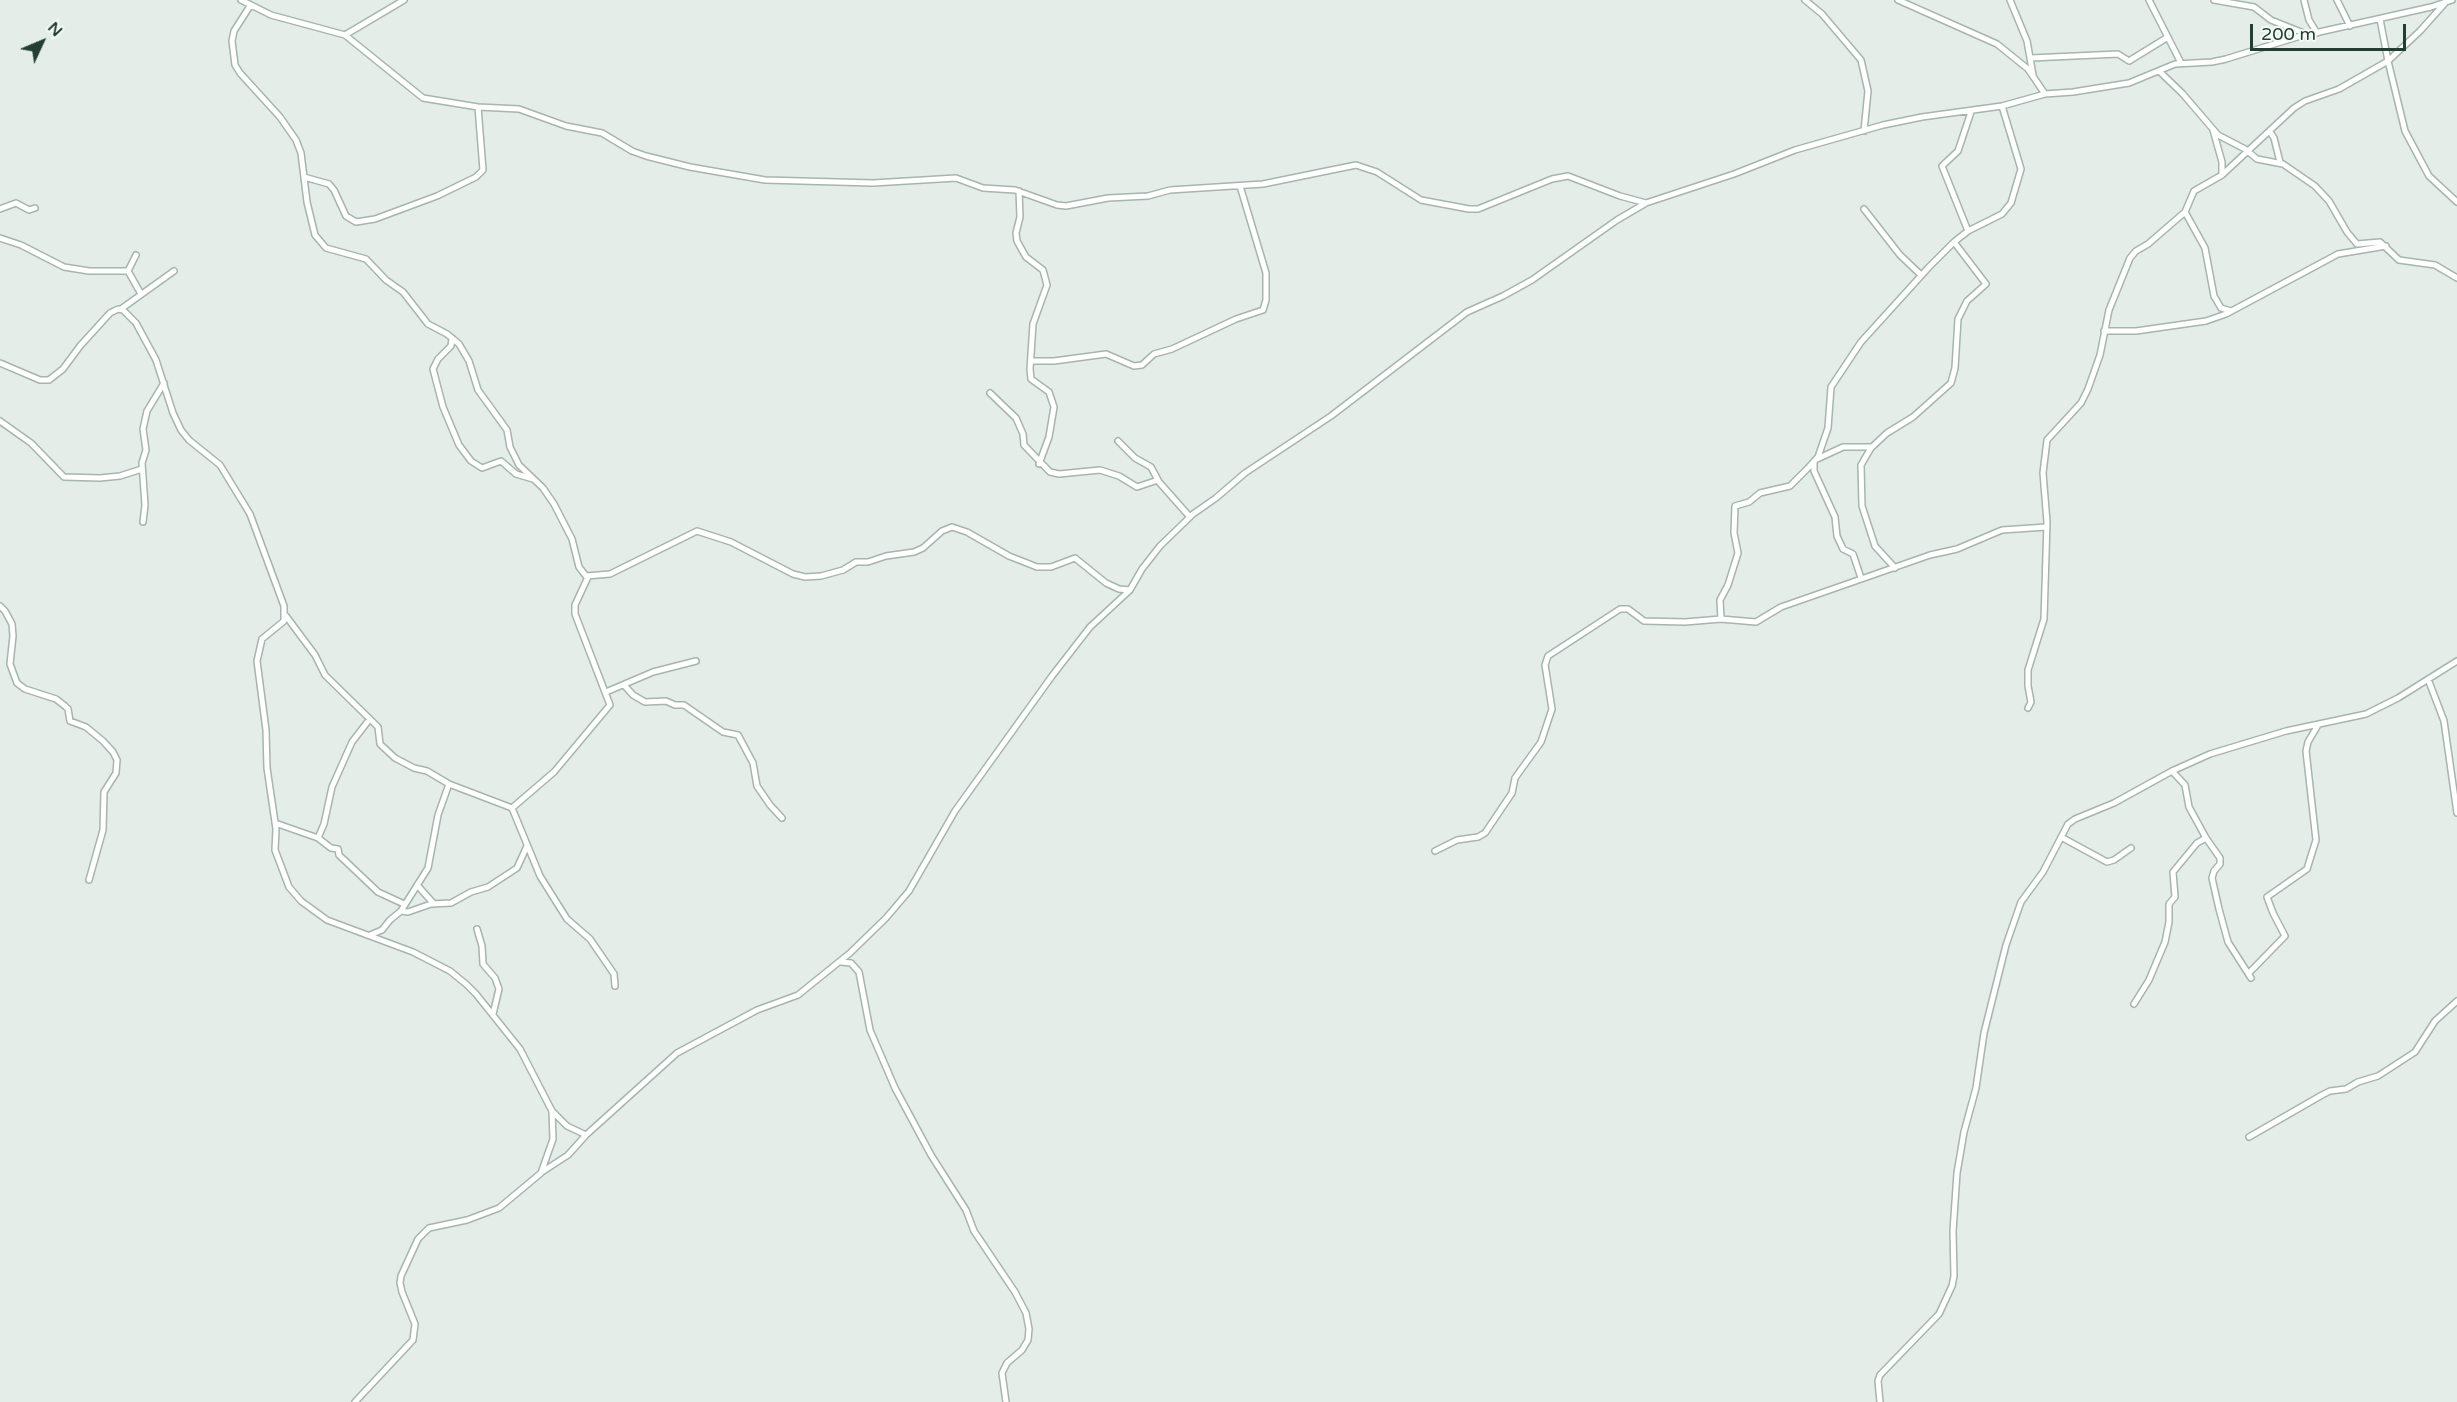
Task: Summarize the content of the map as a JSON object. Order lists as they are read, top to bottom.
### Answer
{
  "scale_bar": "200 m",
  "north": "top right"
}
